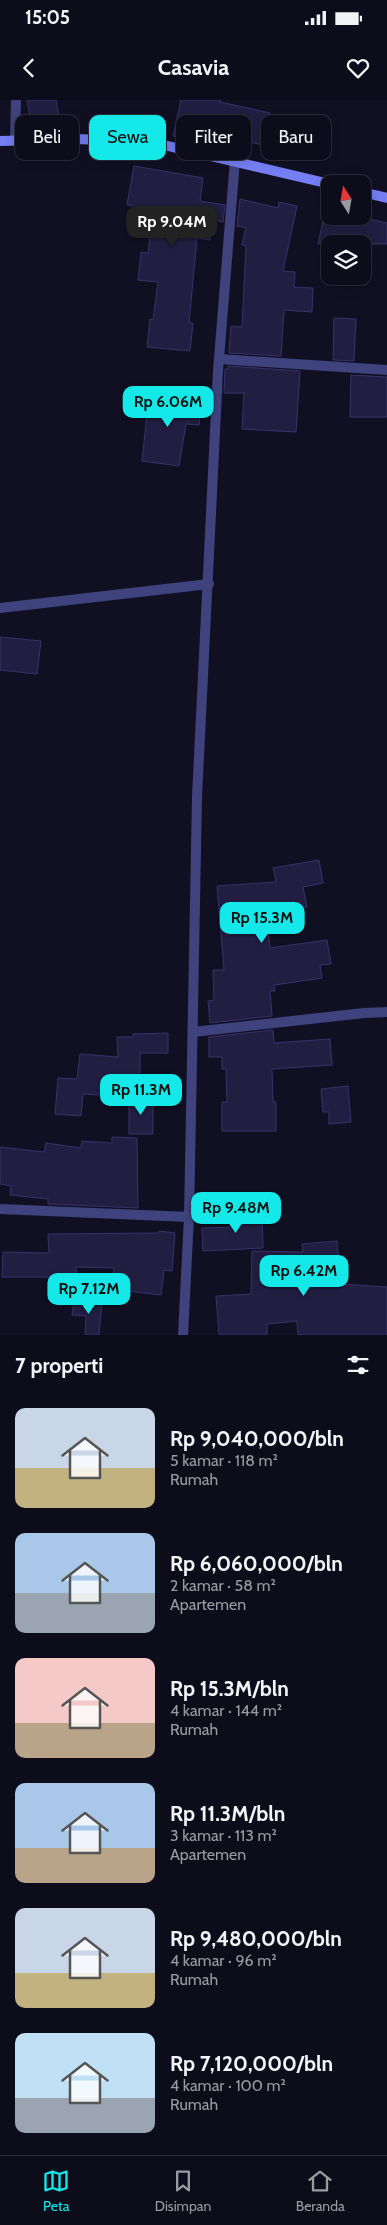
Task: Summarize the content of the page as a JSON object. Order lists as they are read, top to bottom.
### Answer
{
  "north": "top",
  "page": {
    "status": "15:05",
    "header": "Casavia",
    "chip": [
      "Beli",
      "Sewa",
      "Filter",
      "Baru"
    ],
    "price": [
      "Rp 9.04M",
      "Rp 6.06M",
      "Rp 15.3M",
      "Rp 11.3M",
      "Rp 9.48M",
      "Rp 6.42M",
      "Rp 7.12M"
    ],
    "heading": "7 properti",
    "list": [
      {
        "name": "Rp 9,040,000/bln",
        "note": "5 kamar · 118 m² · Rumah"
      },
      {
        "name": "Rp 6,060,000/bln",
        "note": "2 kamar · 58 m² · Apartemen"
      },
      {
        "name": "Rp 15.3M/bln",
        "note": "4 kamar · 144 m² · Rumah"
      },
      {
        "name": "Rp 11.3M/bln",
        "note": "3 kamar · 113 m² · Apartemen"
      },
      {
        "name": "Rp 9,480,000/bln",
        "note": "4 kamar · 96 m² · Rumah"
      },
      {
        "name": "Rp 7,120,000/bln",
        "note": "4 kamar · 100 m² · Rumah"
      }
    ],
    "tabs": ["Peta", "Disimpan", "Beranda"]
  }
}
